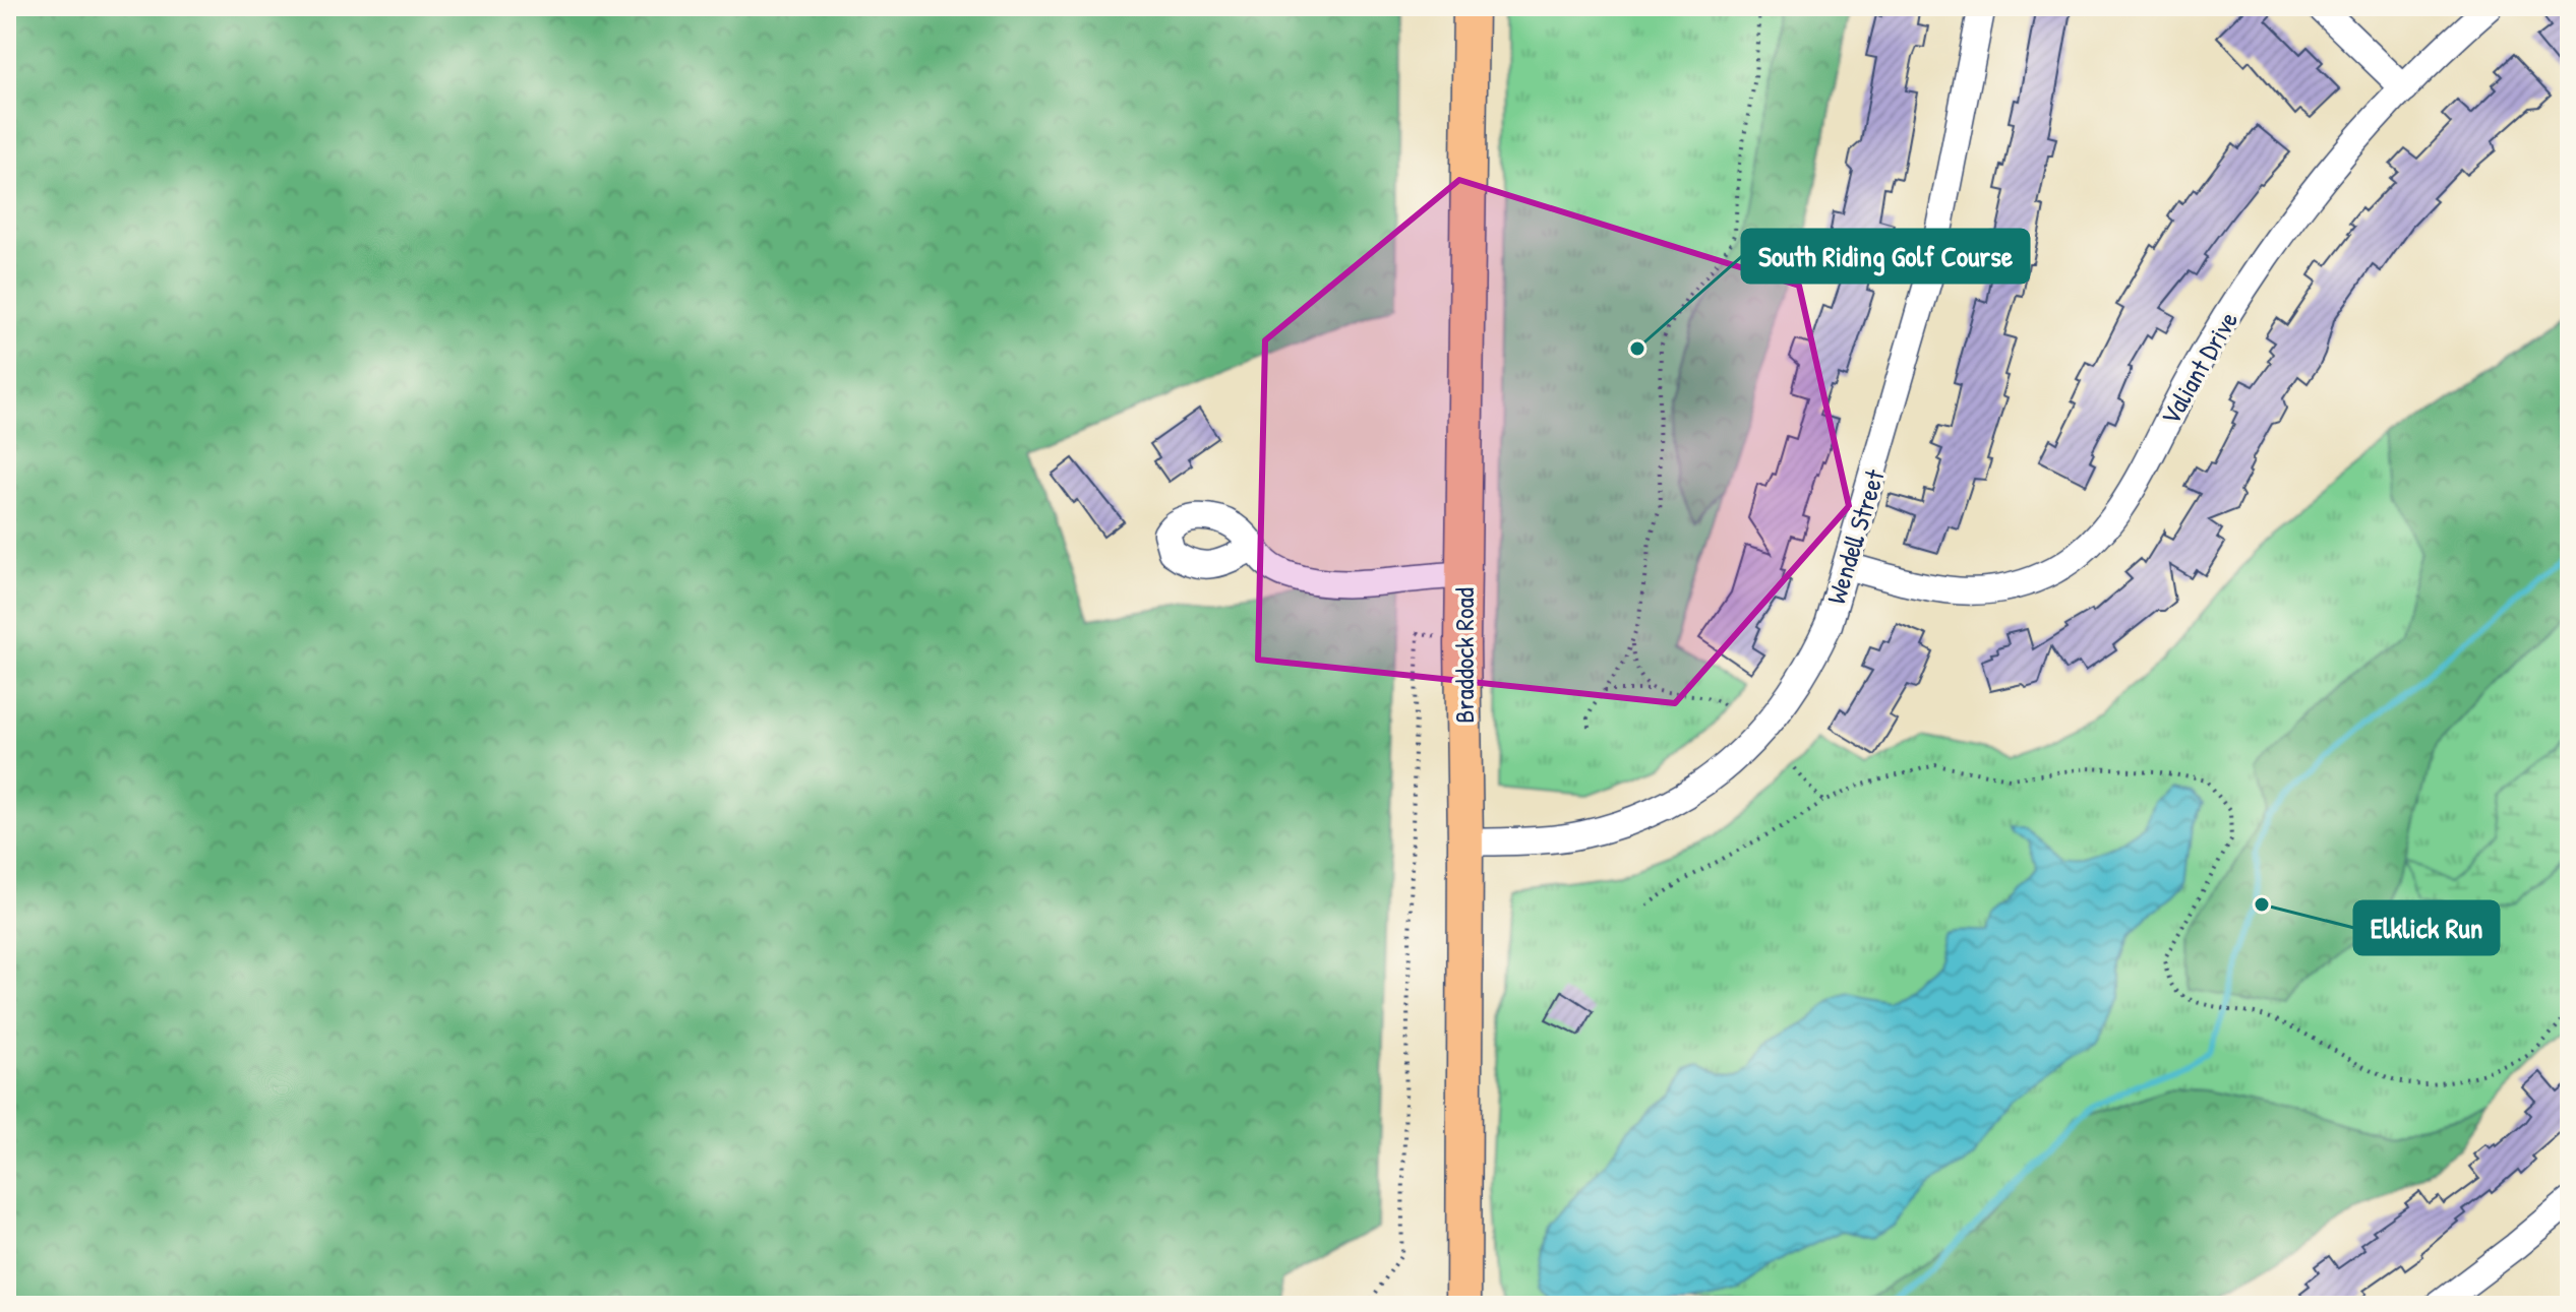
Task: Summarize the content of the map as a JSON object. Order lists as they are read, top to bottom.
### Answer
{
  "streets": {
    "main road": ["Braddock Road"],
    "street": ["Valiant Drive", "Wendell Street"]
  },
  "crossings": [
    ["Valiant Drive", "Wendell Street"],
    ["Wendell Street", "Braddock Road"]
  ],
  "places": ["South Riding Golf Course", "Elklick Run"]
}
